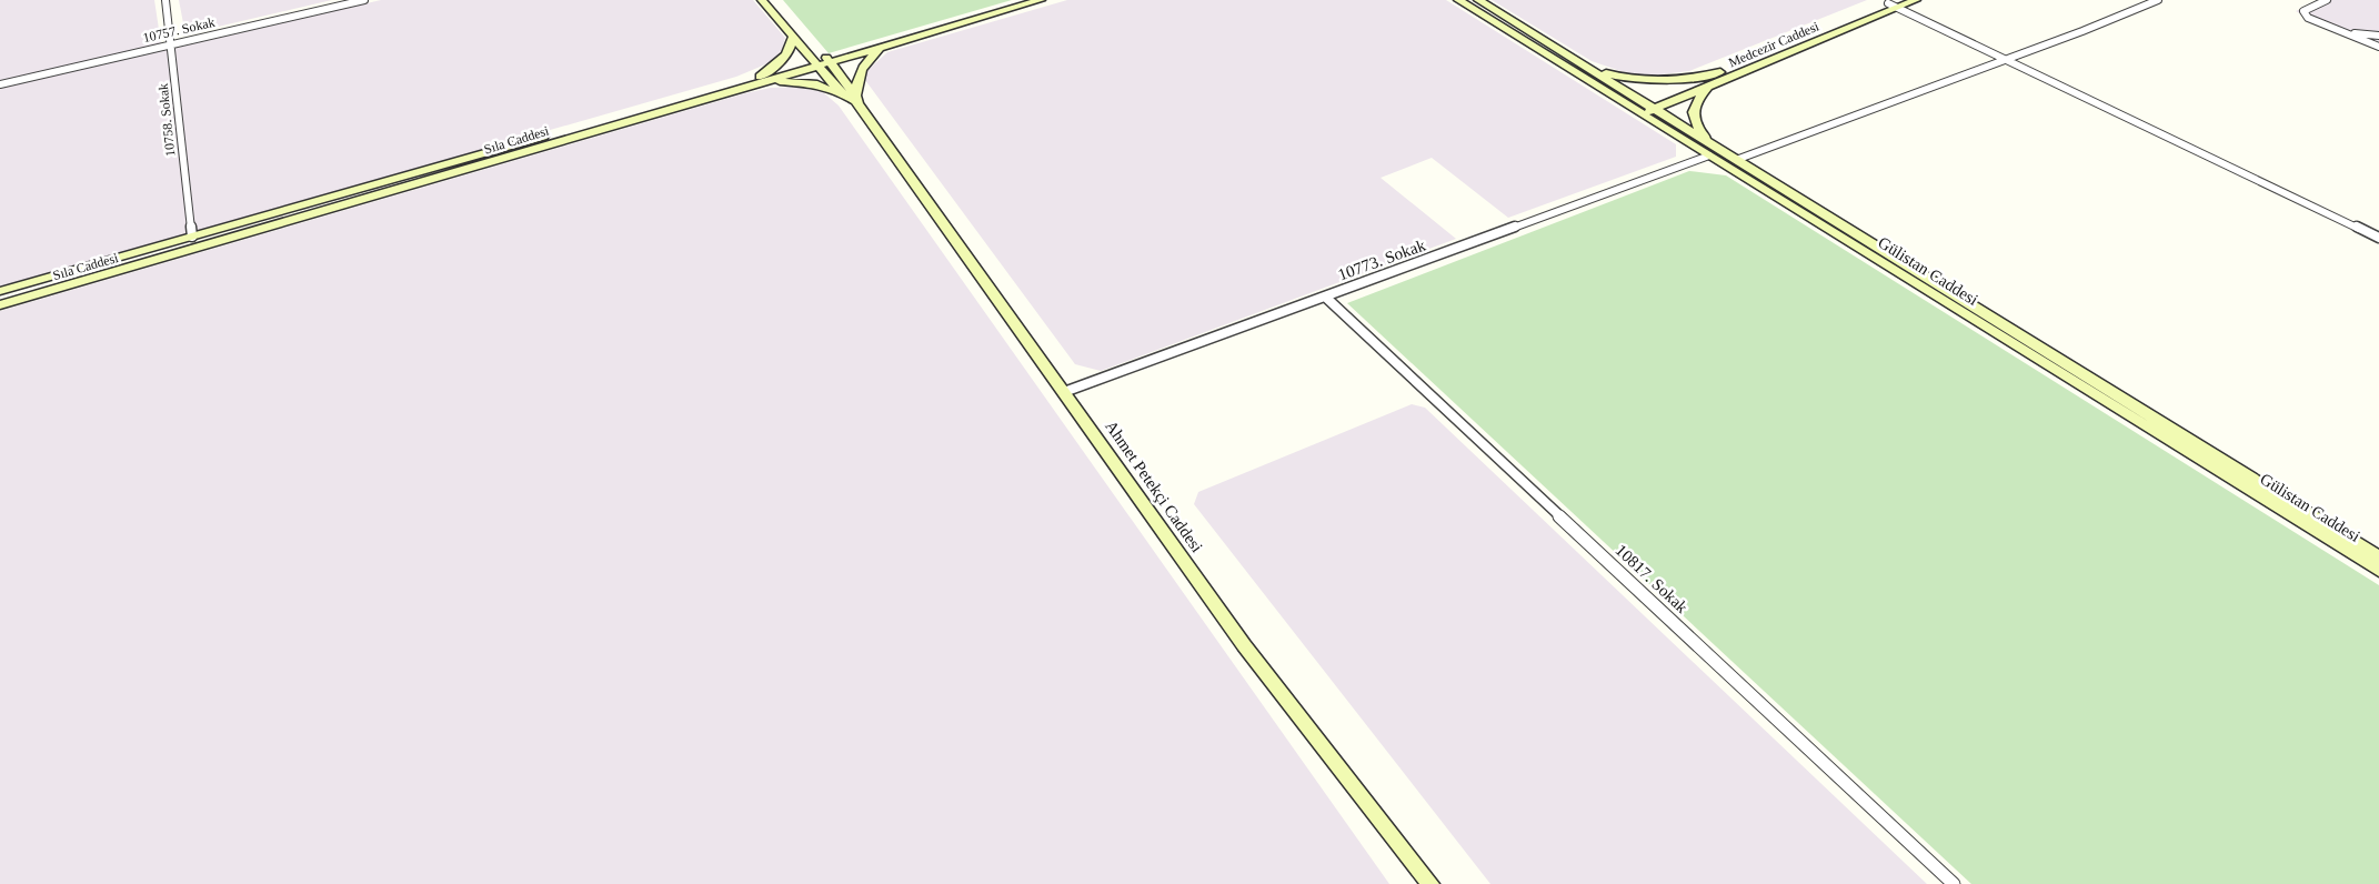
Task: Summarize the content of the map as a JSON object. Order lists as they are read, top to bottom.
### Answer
{
  "streets": {
    "street": [
      "10757. Sokak",
      "Medcezir Caddesi",
      "10758. Sokak",
      "Sıla Caddesi",
      "10773. Sokak",
      "Gülistan Caddesi",
      "Ahmet Petekçi Caddesi",
      "10817. Sokak"
    ]
  },
  "crossings": [
    ["10757. Sokak", "10758. Sokak"],
    ["Medcezir Caddesi", "Gülistan Caddesi"],
    ["10758. Sokak", "Sıla Caddesi"],
    ["Sıla Caddesi", "Ahmet Petekçi Caddesi"],
    ["10773. Sokak", "Gülistan Caddesi"],
    ["10773. Sokak", "Ahmet Petekçi Caddesi"],
    ["10773. Sokak", "10817. Sokak"]
  ]
}
